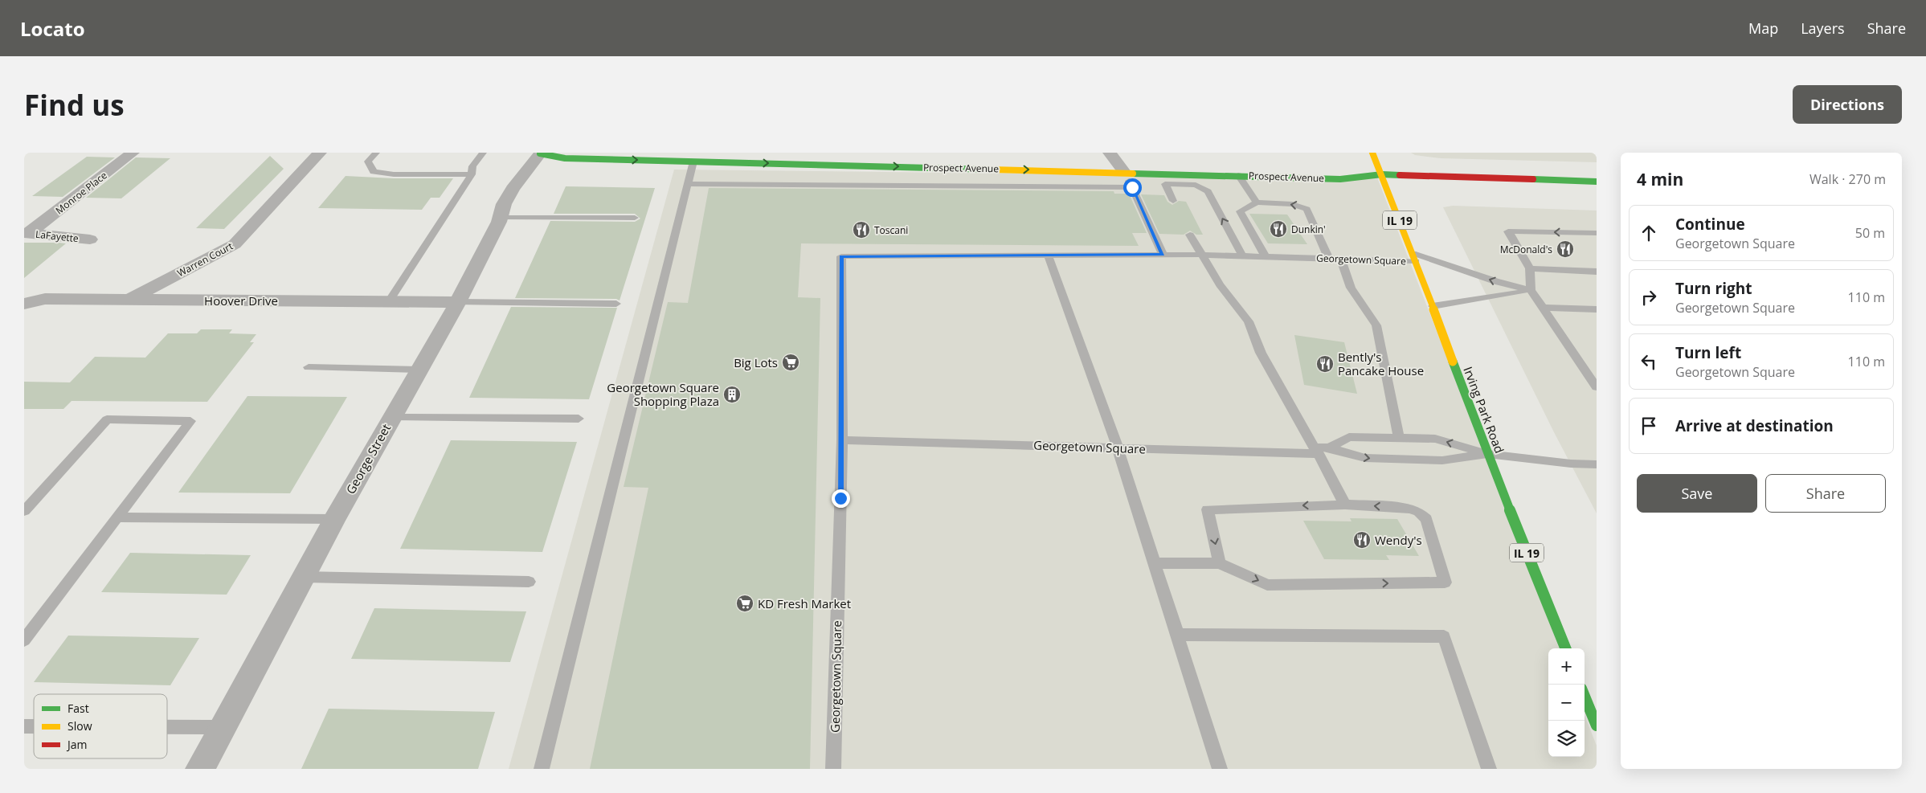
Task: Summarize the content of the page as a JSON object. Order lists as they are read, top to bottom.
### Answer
{
  "streets": {
    "street": [
      "Prospect Avenue",
      "Monroe Place",
      "IL 19",
      "LaFayette",
      "Warren Court",
      "Hoover Drive",
      "Irving Park Road",
      "George Street"
    ],
    "lane": ["Georgetown Square"]
  },
  "crossings": [
    ["Prospect Avenue", "IL 19"],
    ["Prospect Avenue", "Irving Park Road"],
    ["Prospect Avenue", "George Street"],
    ["Monroe Place", "LaFayette"],
    ["IL 19", "Irving Park Road"],
    ["Warren Court", "Hoover Drive"],
    ["Georgetown Square", "Irving Park Road"],
    ["Hoover Drive", "George Street"]
  ],
  "one_way": ["Prospect Avenue"],
  "places": {
    "restaurant": [
      "Dunkin'",
      "Toscani",
      "McDonald's",
      "Bently's Pancake House",
      "Wendy's"
    ],
    "supermarket": ["Big Lots", "KD Fresh Market"],
    "building": ["Georgetown Square Shopping Plaza"]
  },
  "legend": ["Fast", "Slow", "Jam"],
  "page": {
    "header": "Locato",
    "nav": ["Map", "Layers", "Share"],
    "buttons": [
      "Directions",
      ["Save", "Share"]
    ],
    "title": "Find us",
    "heading": ["4 min", "Walk · 270 m"],
    "list": [
      ["Continue", "Georgetown Square", "50 m"],
      ["Turn right", "Georgetown Square", "110 m"],
      ["Turn left", "Georgetown Square", "110 m"],
      "Arrive at destination"
    ],
    "map_buttons": ["+", "−"]
  }
}
